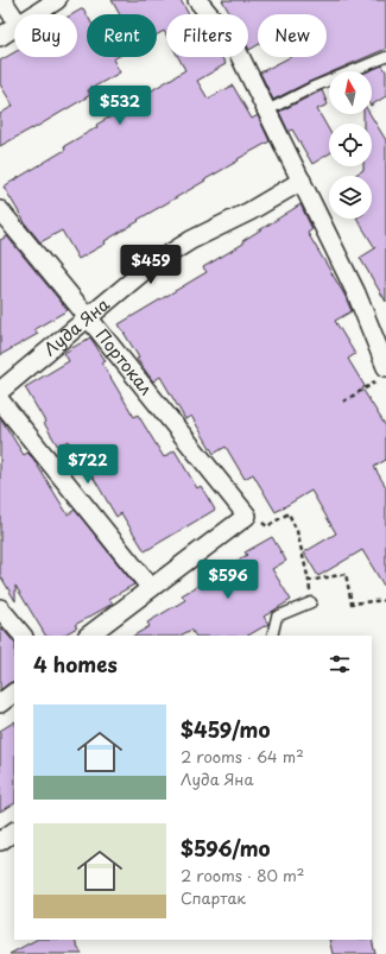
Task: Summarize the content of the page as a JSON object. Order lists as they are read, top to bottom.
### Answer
{
  "streets": {
    "street": ["Луда Яна", "Портокал"]
  },
  "crossings": [
    ["Луда Яна", "Портокал"]
  ],
  "north": "top",
  "page": {
    "chip": [
      "Buy",
      "Rent",
      "Filters",
      "New"
    ],
    "price": [
      "$532",
      "$459",
      "$722",
      "$596"
    ],
    "heading": "4 homes",
    "list": [
      {
        "name": "$459/mo",
        "note": "2 rooms · 64 m² · Луда Яна"
      },
      {
        "name": "$596/mo",
        "note": "2 rooms · 80 m² · Спартак"
      }
    ]
  }
}
